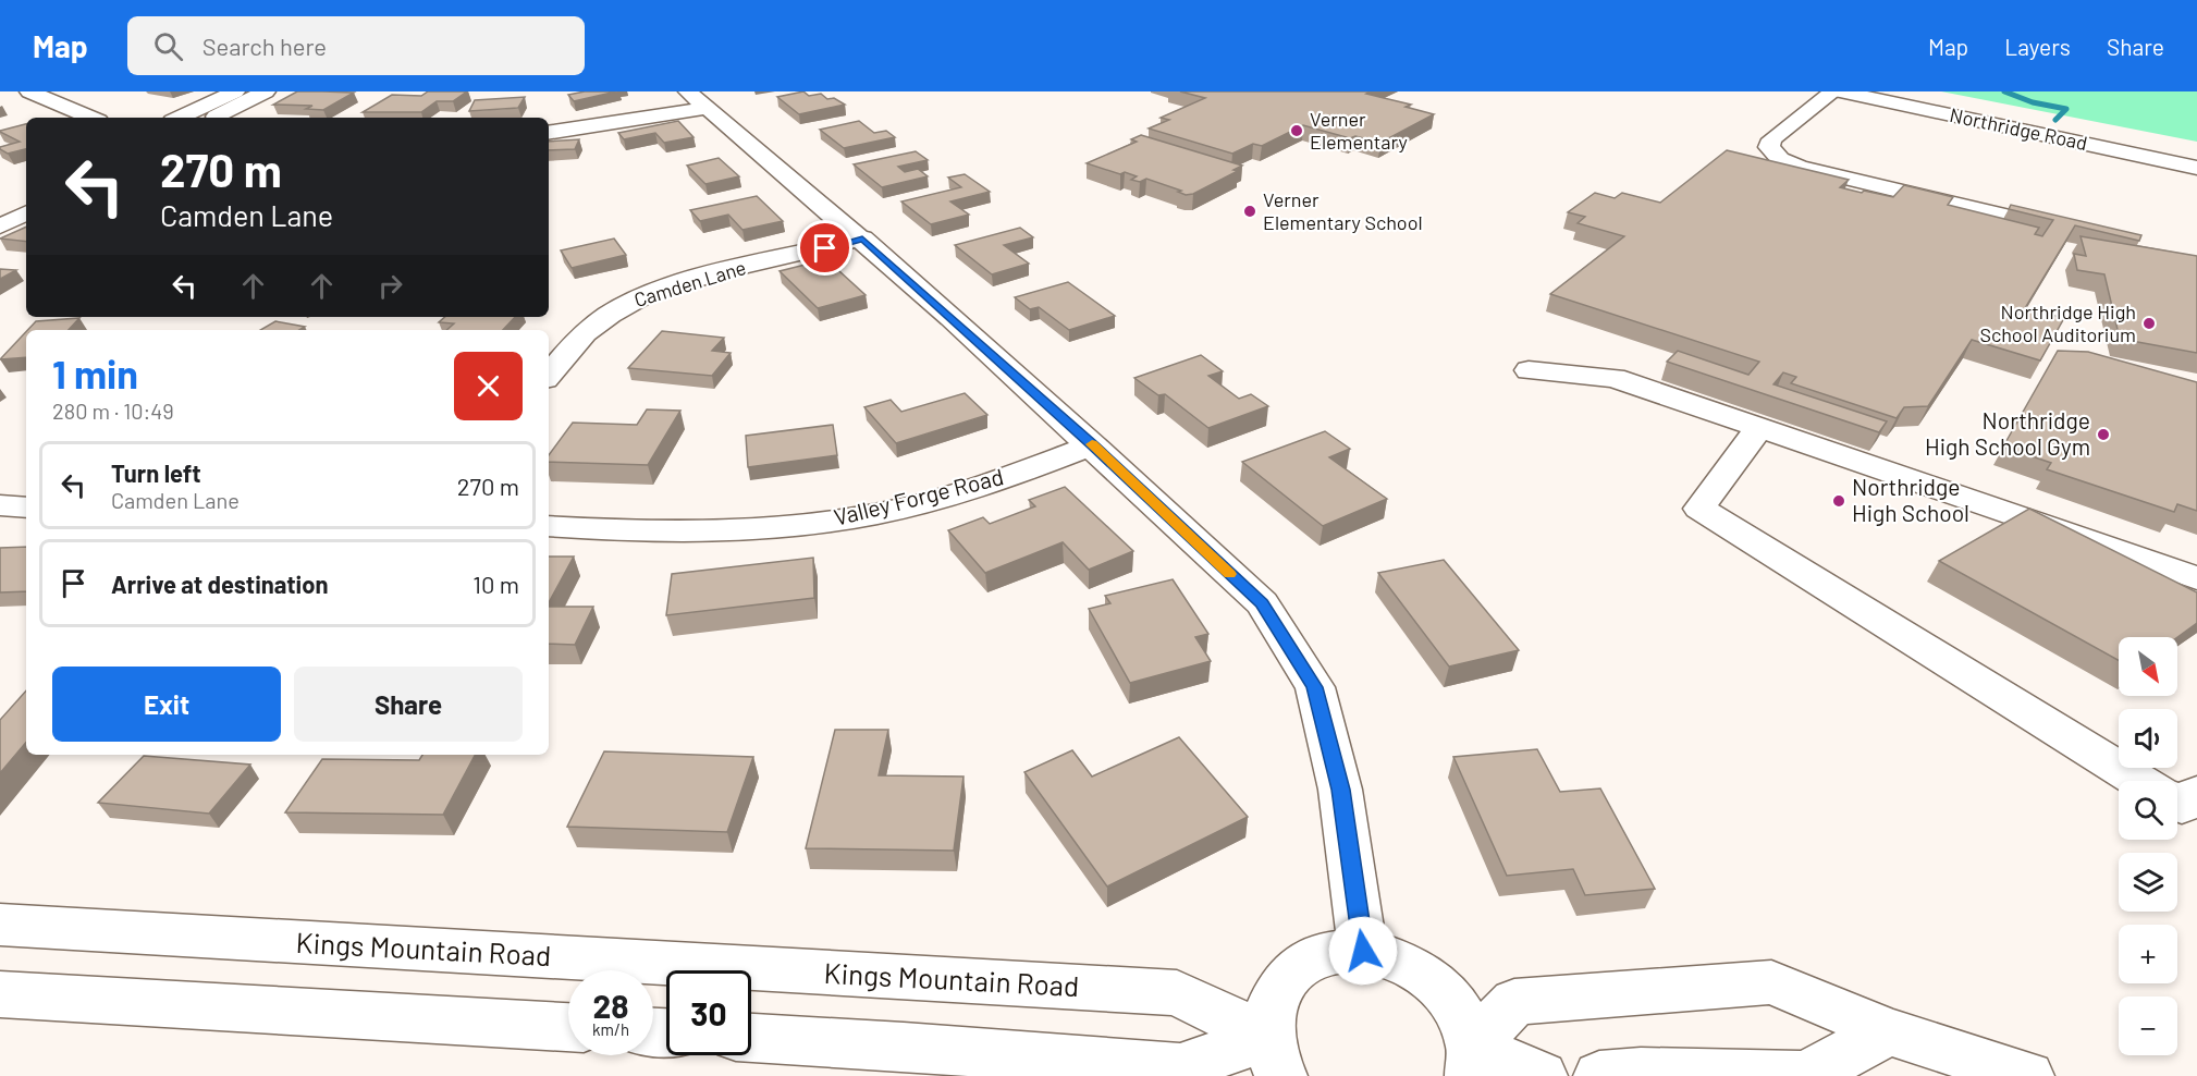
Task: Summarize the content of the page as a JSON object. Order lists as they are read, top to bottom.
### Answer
{
  "streets": {
    "street": [
      "Northridge Road",
      "Camden Lane",
      "Valley Forge Road",
      "Kings Mountain Road"
    ]
  },
  "places": [
    "Verner Elementary",
    "Verner Elementary School",
    "Northridge High School Auditorium",
    "Northridge High School Gym",
    "Northridge High School"
  ],
  "north": "bottom right",
  "page": {
    "header": "Map",
    "search": "Search here",
    "nav": ["Map", "Layers", "Share"],
    "turn": ["270 m", "Camden Lane"],
    "heading": ["1 min", "280 m · 10:49"],
    "list": [
      {
        "name": "Turn left",
        "note": "Camden Lane",
        "value": "270 m"
      },
      {
        "name": "Arrive at destination",
        "value": "10 m"
      }
    ],
    "map_buttons": ["+", "−"],
    "buttons": ["Exit", "Share"],
    "speed": "28 km/h",
    "limit": "30"
  }
}
